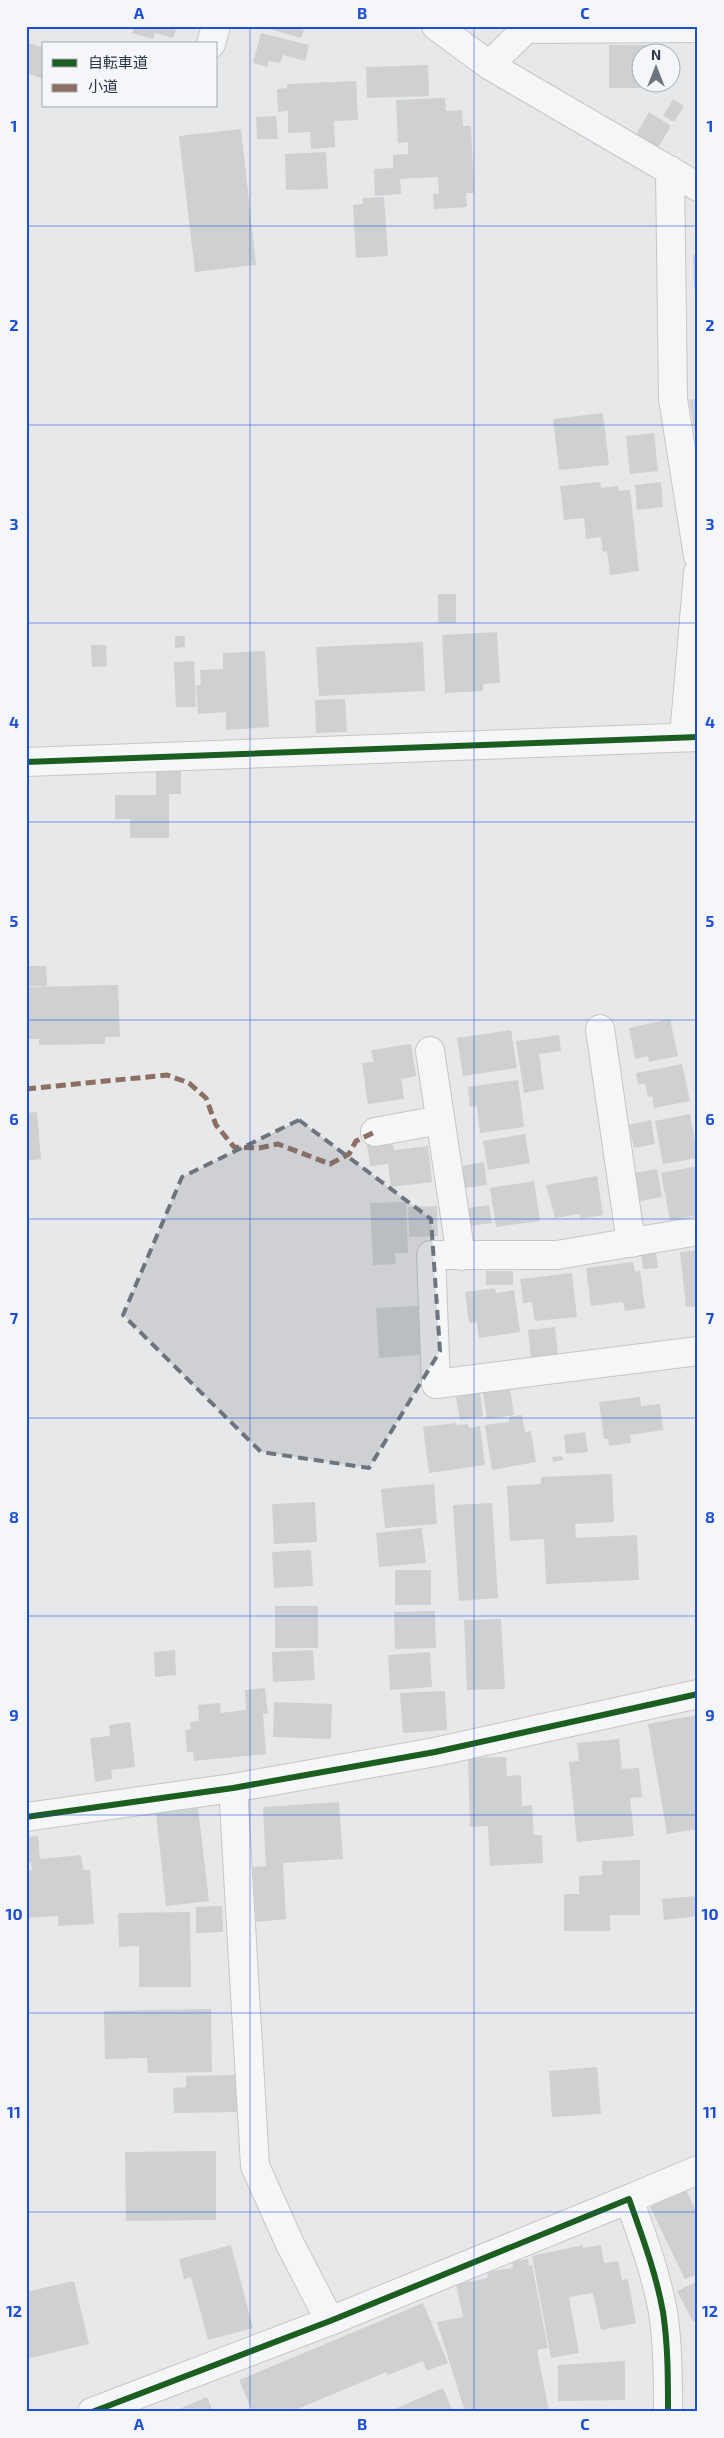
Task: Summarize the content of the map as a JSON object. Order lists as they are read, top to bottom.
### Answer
{
  "legend": ["自転車道", "小道"],
  "north": "top",
  "grid": {
    "columns": ["A", "B", "C"],
    "rows": [
      "1",
      "2",
      "3",
      "4",
      "5",
      "6",
      "7",
      "8",
      "9",
      "10",
      "11",
      "12"
    ]
  }
}
